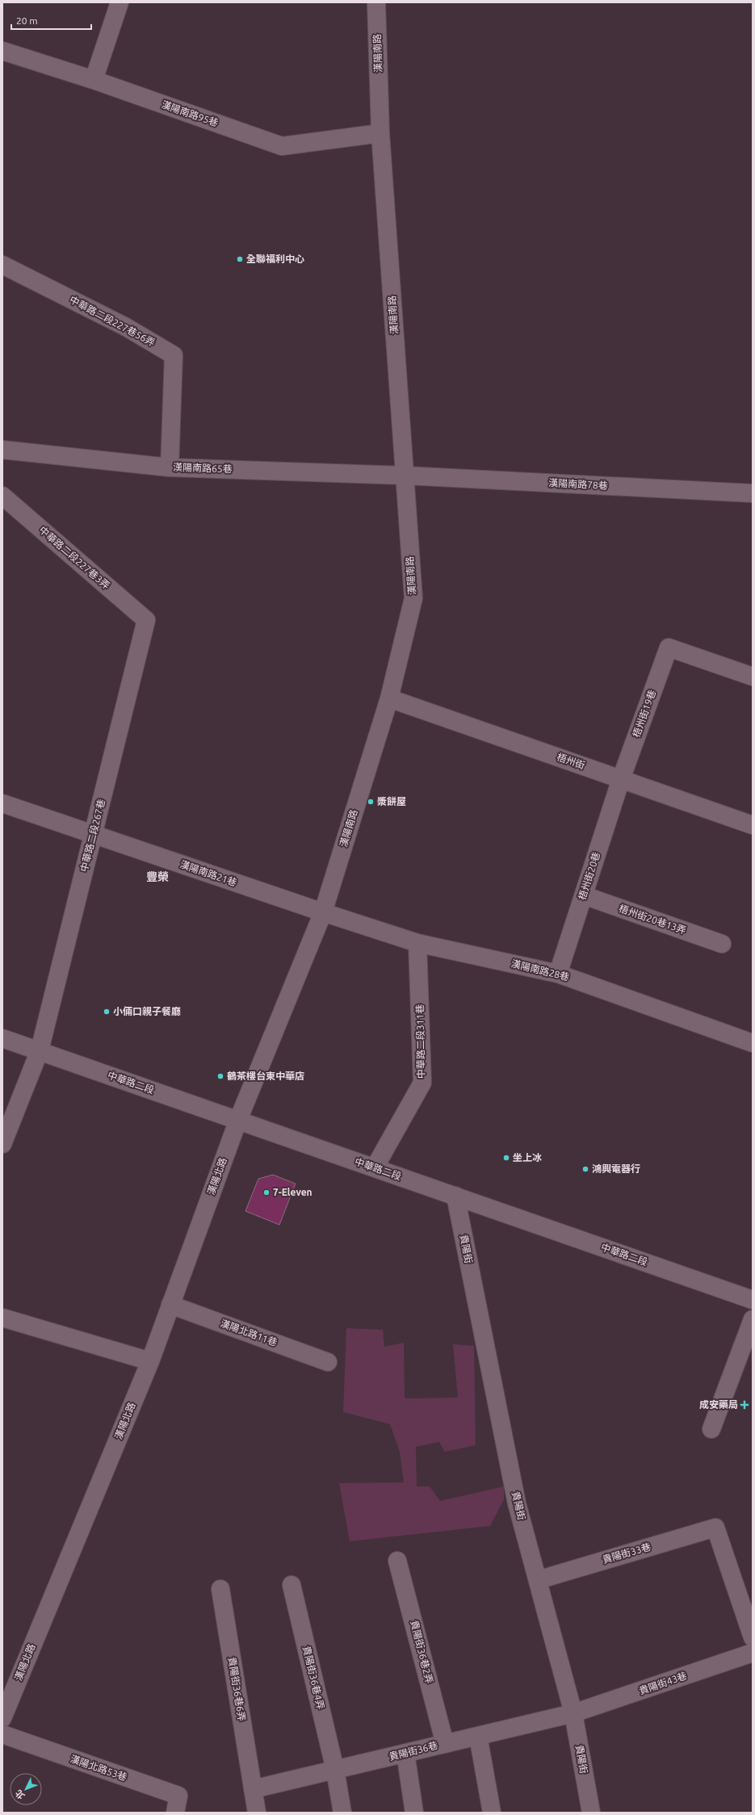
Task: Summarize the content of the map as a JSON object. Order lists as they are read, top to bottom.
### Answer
{
  "streets": {
    "street": [
      "漢陽南路",
      "漢陽南路95巷",
      "中華路二段227巷56弄",
      "漢陽南路65巷",
      "漢陽南路78巷",
      "中華路二段227巷3弄",
      "梧州街19巷",
      "梧州街",
      "中華路二段267巷",
      "漢陽南路21巷",
      "梧州街20巷",
      "梧州街20巷13弄",
      "漢陽南路28巷",
      "中華路二段311巷",
      "中華路二段",
      "漢陽北路",
      "貴陽街",
      "漢陽北路11巷",
      "貴陽街33巷",
      "貴陽街36巷2弄",
      "貴陽街36巷4弄",
      "貴陽街43巷",
      "貴陽街36巷6弄",
      "貴陽街36巷",
      "漢陽北路53巷"
    ]
  },
  "crossings": [
    ["漢陽南路", "漢陽南路95巷"],
    ["漢陽南路", "漢陽南路65巷"],
    ["漢陽南路", "漢陽南路78巷"],
    ["漢陽南路", "梧州街"],
    ["漢陽南路", "漢陽南路21巷"],
    ["漢陽南路", "漢陽南路28巷"],
    ["漢陽南路", "中華路二段"],
    ["漢陽南路", "漢陽北路"],
    ["中華路二段227巷56弄", "漢陽南路65巷"],
    ["漢陽南路65巷", "漢陽南路78巷"],
    ["中華路二段227巷3弄", "中華路二段267巷"],
    ["梧州街19巷", "梧州街"],
    ["梧州街19巷", "梧州街20巷"],
    ["梧州街", "梧州街20巷"],
    ["中華路二段267巷", "漢陽南路21巷"],
    ["中華路二段267巷", "中華路二段"],
    ["漢陽南路21巷", "漢陽南路28巷"],
    ["梧州街20巷", "梧州街20巷13弄"],
    ["梧州街20巷", "漢陽南路28巷"],
    ["漢陽南路28巷", "中華路二段311巷"],
    ["中華路二段311巷", "中華路二段"],
    ["中華路二段", "漢陽北路"],
    ["中華路二段", "貴陽街"],
    ["漢陽北路", "漢陽北路11巷"],
    ["貴陽街", "貴陽街33巷"],
    ["貴陽街", "貴陽街43巷"],
    ["貴陽街", "貴陽街36巷"],
    ["貴陽街36巷2弄", "貴陽街36巷"],
    ["貴陽街36巷4弄", "貴陽街36巷"],
    ["貴陽街43巷", "貴陽街36巷"],
    ["貴陽街36巷6弄", "貴陽街36巷"]
  ],
  "districts": ["豐榮"],
  "places": {
    "other": [
      "全聯福利中心",
      "漿餅屋",
      "小倆口親子餐廳",
      "鶴茶樓台東中華店",
      "坐上冰",
      "鴻興電器行",
      "7-Eleven"
    ],
    "health": ["成安藥局"]
  },
  "scale_bar": "20 m",
  "north": "bottom left"
}
